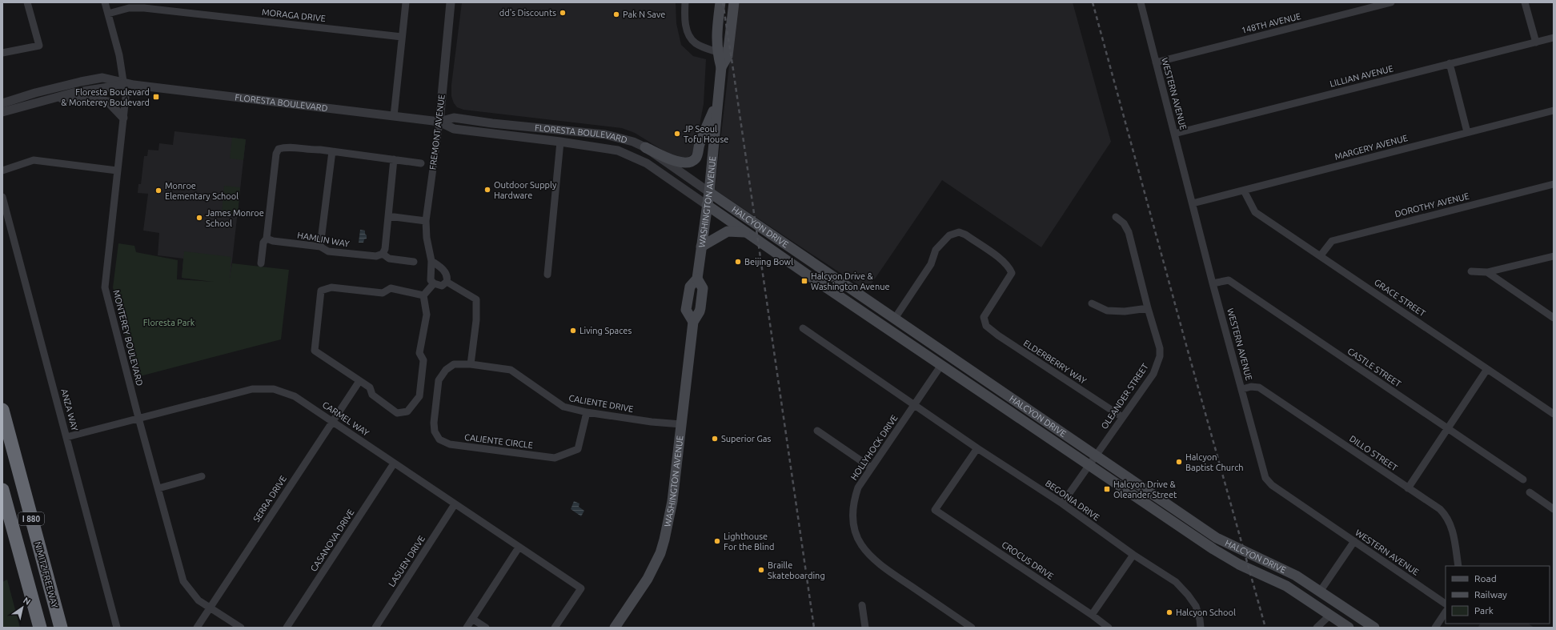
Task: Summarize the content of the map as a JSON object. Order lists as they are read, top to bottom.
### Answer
{
  "streets": {
    "highway": ["I 880", "NIMITZ FREEWAY"],
    "main road": ["WASHINGTON AVENUE", "HALCYON DRIVE"],
    "street": [
      "MORAGA DRIVE",
      "148TH AVENUE",
      "LILLIAN AVENUE",
      "WESTERN AVENUE",
      "FLORESTA BOULEVARD",
      "FREMONT AVENUE",
      "MARGERY AVENUE",
      "DOROTHY AVENUE",
      "HAMLIN WAY",
      "GRACE STREET",
      "MONTEREY BOULEVARD",
      "ELDERBERRY WAY",
      "CASTLE STREET",
      "OLEANDER STREET",
      "CALIENTE DRIVE",
      "ANZA WAY",
      "CARMEL WAY",
      "CALIENTE CIRCLE",
      "HOLLYHOCK DRIVE",
      "DILLO STREET",
      "SERRA DRIVE",
      "BEGONIA DRIVE",
      "CASANOVA DRIVE",
      "CROCUS DRIVE",
      "LASUEN DRIVE"
    ]
  },
  "crossings": [
    ["MORAGA DRIVE", "MONTEREY BOULEVARD"],
    ["148TH AVENUE", "WESTERN AVENUE"],
    ["LILLIAN AVENUE", "WESTERN AVENUE"],
    ["WESTERN AVENUE", "MARGERY AVENUE"],
    ["WESTERN AVENUE", "CASTLE STREET"],
    ["WESTERN AVENUE", "DILLO STREET"],
    ["FLORESTA BOULEVARD", "FREMONT AVENUE"],
    ["FLORESTA BOULEVARD", "WASHINGTON AVENUE"],
    ["FLORESTA BOULEVARD", "HALCYON DRIVE"],
    ["FLORESTA BOULEVARD", "MONTEREY BOULEVARD"],
    ["MARGERY AVENUE", "GRACE STREET"],
    ["WASHINGTON AVENUE", "HALCYON DRIVE"],
    ["WASHINGTON AVENUE", "CALIENTE DRIVE"],
    ["DOROTHY AVENUE", "GRACE STREET"],
    ["HALCYON DRIVE", "ELDERBERRY WAY"],
    ["HALCYON DRIVE", "OLEANDER STREET"],
    ["HALCYON DRIVE", "HOLLYHOCK DRIVE"],
    ["MONTEREY BOULEVARD", "CARMEL WAY"],
    ["MONTEREY BOULEVARD", "SERRA DRIVE"],
    ["ELDERBERRY WAY", "OLEANDER STREET"],
    ["OLEANDER STREET", "BEGONIA DRIVE"],
    ["CALIENTE DRIVE", "CALIENTE CIRCLE"],
    ["ANZA WAY", "CARMEL WAY"],
    ["CARMEL WAY", "SERRA DRIVE"],
    ["CARMEL WAY", "CASANOVA DRIVE"],
    ["CARMEL WAY", "LASUEN DRIVE"],
    ["HOLLYHOCK DRIVE", "BEGONIA DRIVE"],
    ["BEGONIA DRIVE", "CROCUS DRIVE"]
  ],
  "parks": ["Floresta Park"],
  "places": {
    "other": [
      "dd's Discounts",
      "Pak N Save",
      "JP Seoul Tofu House",
      "Outdoor Supply Hardware",
      "Monroe Elementary School",
      "James Monroe School",
      "Beijing Bowl",
      "Living Spaces",
      "Superior Gas",
      "Halcyon Baptist Church",
      "Lighthouse For the Blind",
      "Braille Skateboarding",
      "Halcyon School"
    ],
    "transit": ["Floresta Boulevard & Monterey Boulevard", "Halcyon Drive & Washington Avenue", "Halcyon Drive & Oleander Street"]
  },
  "legend": ["Road", "Railway", "Park"],
  "north": "top right"
}
